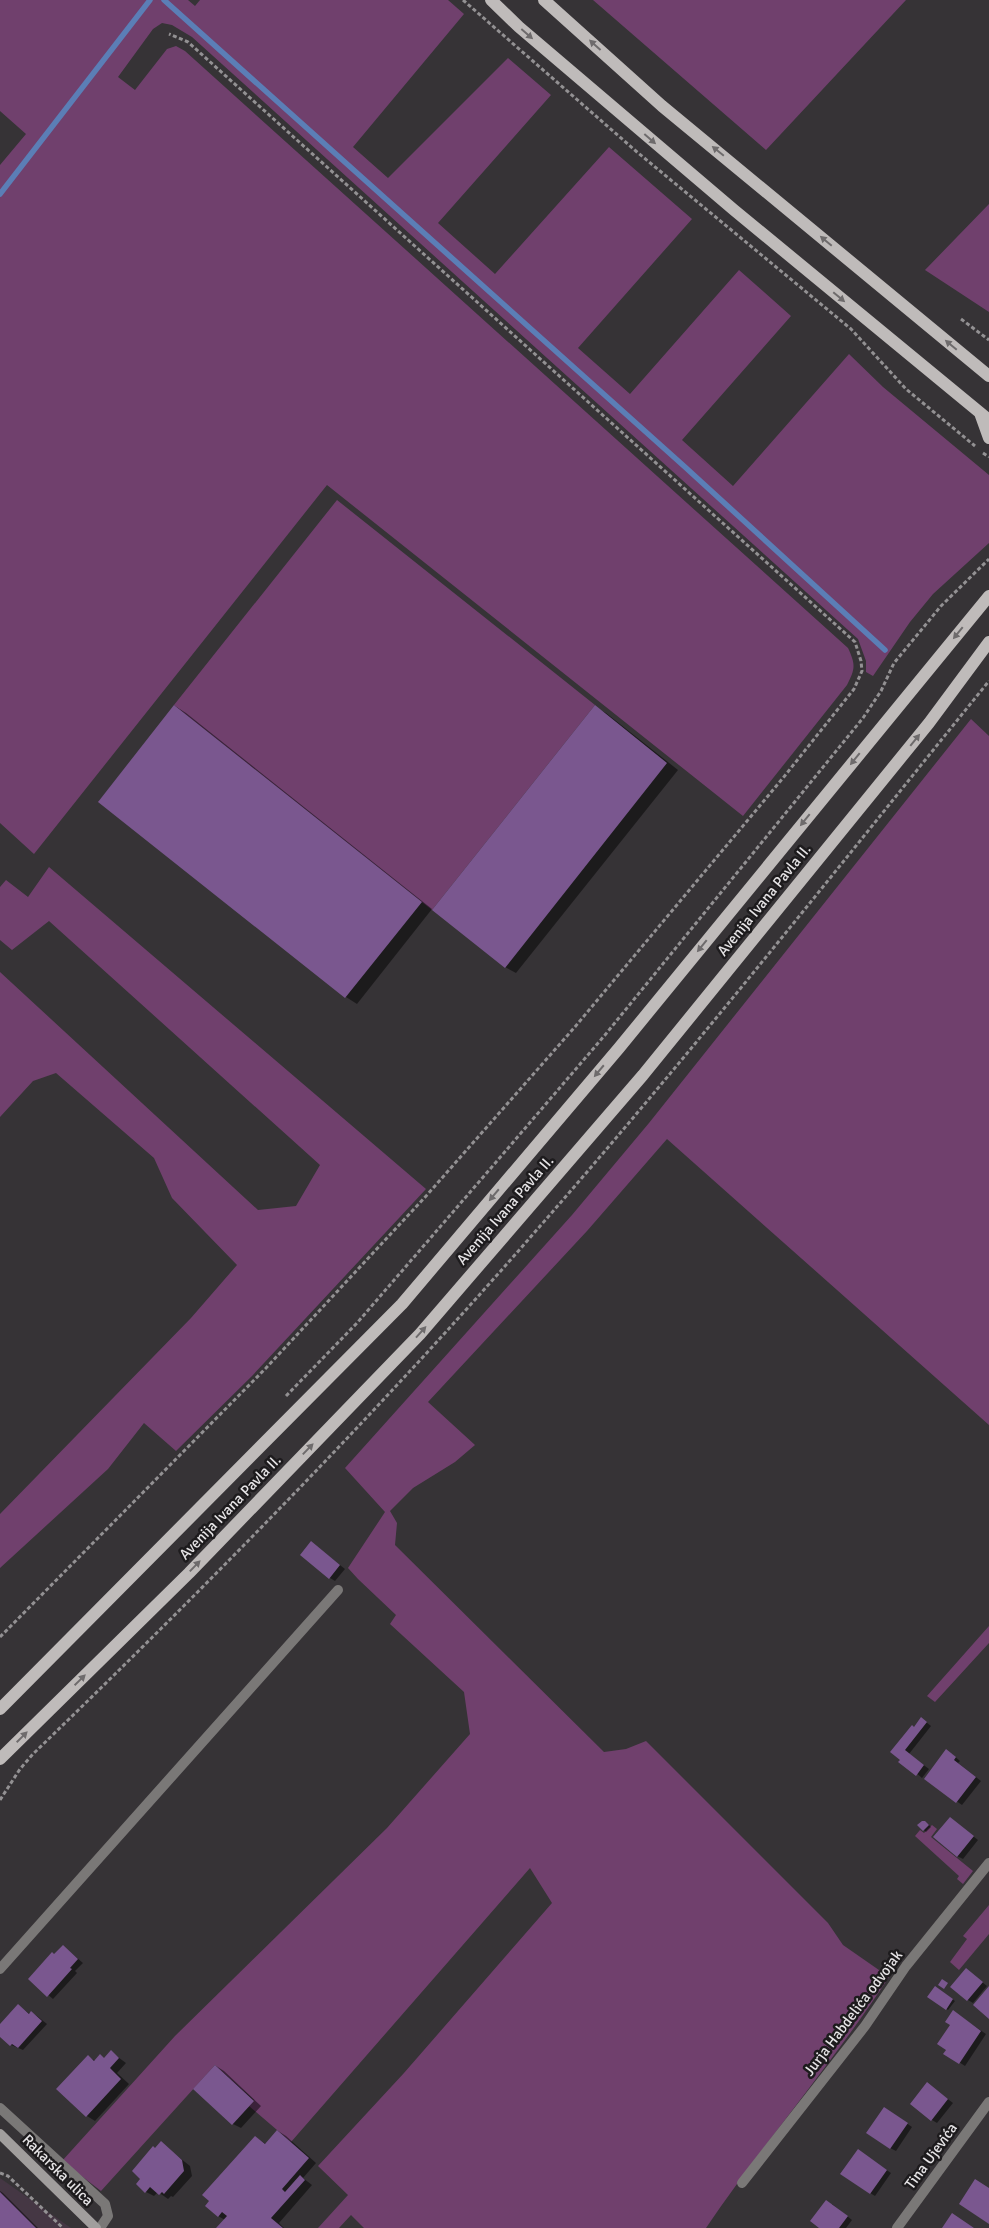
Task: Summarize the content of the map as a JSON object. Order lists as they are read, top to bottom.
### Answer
{
  "streets": {
    "main road": ["Avenija Ivana Pavla II.", "Rakarska ulica"],
    "street": ["Jurja Habdelića odvojak", "Tina Ujevića"]
  }
}
